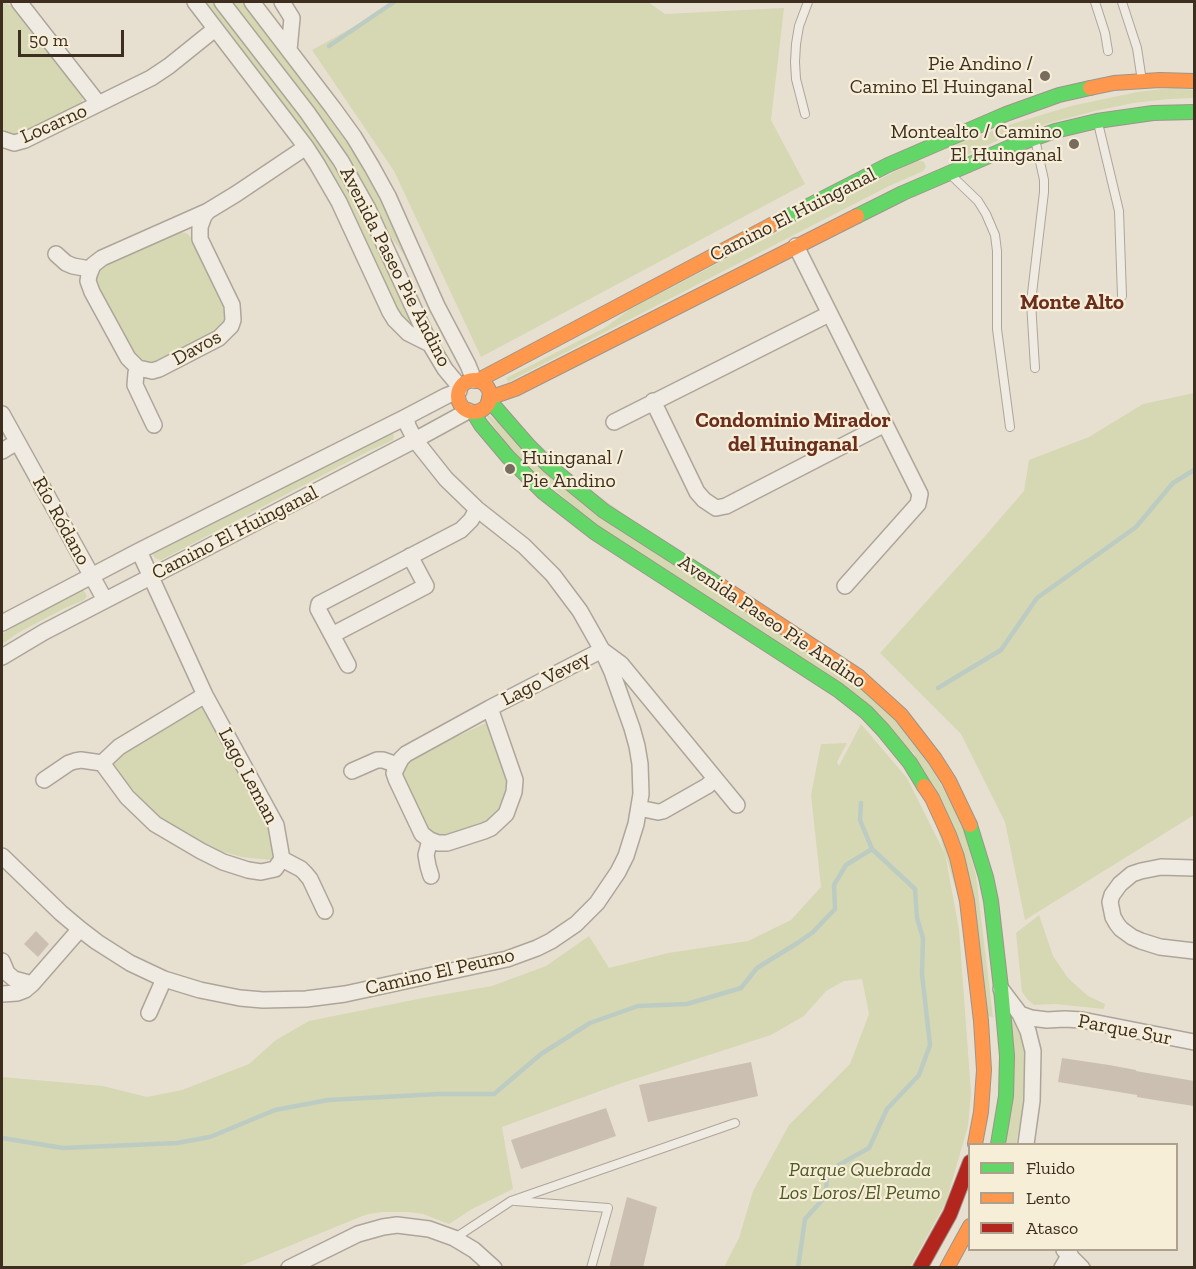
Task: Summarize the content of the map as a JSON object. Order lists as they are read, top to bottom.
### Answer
{
  "streets": {
    "street": [
      "Locarno",
      "Camino El Huinganal",
      "Avenida Paseo Pie Andino",
      "Davos",
      "Río Ródano",
      "Lago Vevey",
      "Lago Leman",
      "Camino El Peumo",
      "Parque Sur"
    ]
  },
  "crossings": [
    ["Camino El Huinganal", "Avenida Paseo Pie Andino"],
    ["Camino El Huinganal", "Río Ródano"],
    ["Camino El Huinganal", "Lago Leman"],
    ["Camino El Huinganal", "Camino El Peumo"],
    ["Lago Vevey", "Camino El Peumo"]
  ],
  "districts": ["Monte Alto", "Condominio Mirador del Huinganal"],
  "parks": ["Parque Quebrada Los Loros/El Peumo"],
  "places": ["Pie Andino / Camino El Huinganal", "Montealto / Camino El Huinganal", "Huinganal / Pie Andino"],
  "legend": ["Fluido", "Lento", "Atasco"],
  "scale_bar": "50 m"
}
